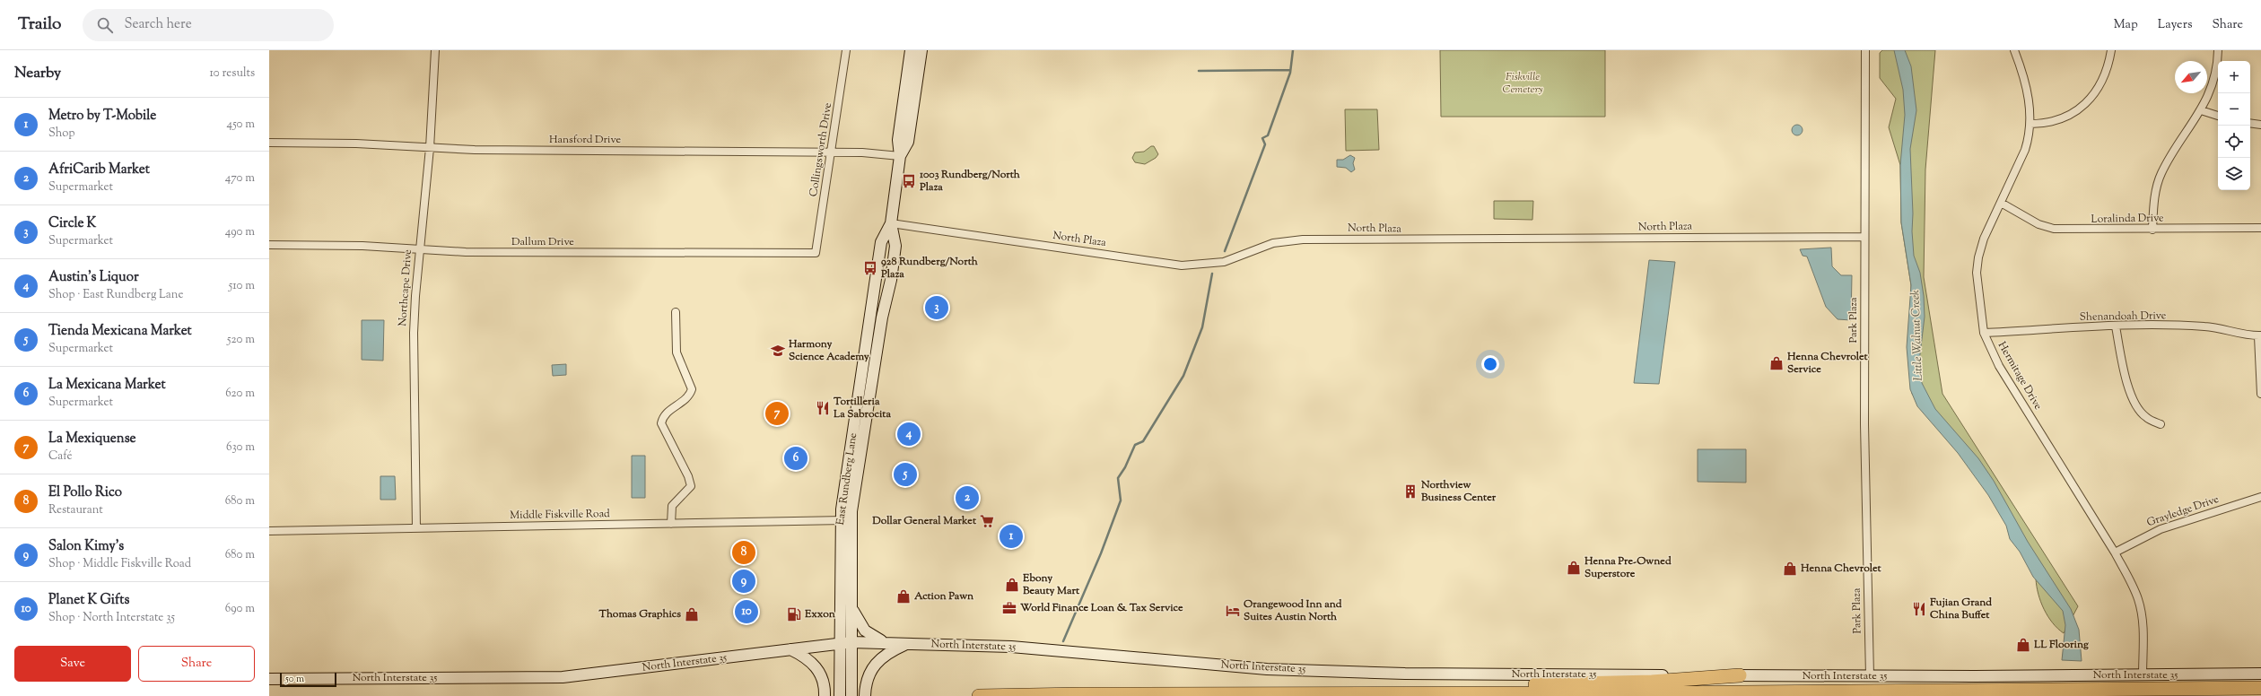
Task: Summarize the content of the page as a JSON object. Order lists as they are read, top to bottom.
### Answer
{
  "streets": {
    "main road": ["East Rundberg Lane", "North Interstate 35"],
    "street": [
      "Hansford Drive",
      "Collingsworth Drive",
      "Loralinda Drive",
      "North Plaza",
      "Dallum Drive",
      "Northcape Drive",
      "Shenandoah Drive",
      "Park Plaza",
      "Hermitage Drive",
      "Grayledge Drive",
      "Middle Fiskville Road"
    ]
  },
  "crossings": [
    ["Hansford Drive", "Collingsworth Drive"],
    ["Hansford Drive", "Northcape Drive"],
    ["Hansford Drive", "East Rundberg Lane"],
    ["Collingsworth Drive", "Dallum Drive"],
    ["Loralinda Drive", "Hermitage Drive"],
    ["North Plaza", "Park Plaza"],
    ["North Plaza", "East Rundberg Lane"],
    ["Dallum Drive", "Northcape Drive"],
    ["Northcape Drive", "Middle Fiskville Road"],
    ["Shenandoah Drive", "Hermitage Drive"],
    ["Park Plaza", "North Interstate 35"],
    ["Hermitage Drive", "Grayledge Drive"],
    ["Hermitage Drive", "North Interstate 35"],
    ["East Rundberg Lane", "Middle Fiskville Road"],
    ["East Rundberg Lane", "North Interstate 35"]
  ],
  "water": ["Little Walnut Creek"],
  "parks": ["Fiskville Cemetery"],
  "places": {
    "bus stop": ["1003 Rundberg/North Plaza", "928 Rundberg/North Plaza"],
    "school or university": ["Harmony Science Academy"],
    "shop": [
      "Henna Chevrolet Service",
      "Henna Pre-Owned Superstore",
      "Henna Chevrolet",
      "Ebony Beauty Mart",
      "Action Pawn",
      "Thomas Graphics",
      "LL Flooring"
    ],
    "restaurant": ["Tortilleria La Sabrocita", "Fujian Grand China Buffet"],
    "building": ["Northview Business Center"],
    "supermarket": ["Dollar General Market"],
    "office": ["World Finance Loan & Tax Service"],
    "hotel": ["Orangewood Inn and Suites Austin North"],
    "fuel station": ["Exxon"]
  },
  "scale_bar": "50 m",
  "north": "bottom left",
  "page": {
    "header": "Trailo",
    "search": "Search here",
    "nav": ["Map", "Layers", "Share"],
    "heading": ["Nearby", "10 results"],
    "map_buttons": ["+", "−"],
    "list": [
      {
        "mark": "1",
        "name": "Metro by T-Mobile",
        "note": "Shop",
        "value": "450 m"
      },
      {
        "mark": "2",
        "name": "AfriCarib Market",
        "note": "Supermarket",
        "value": "470 m"
      },
      {
        "mark": "3",
        "name": "Circle K",
        "note": "Supermarket",
        "value": "490 m"
      },
      {
        "mark": "4",
        "name": "Austin's Liquor",
        "note": "Shop · East Rundberg Lane",
        "value": "510 m"
      },
      {
        "mark": "5",
        "name": "Tienda Mexicana Market",
        "note": "Supermarket",
        "value": "520 m"
      },
      {
        "mark": "6",
        "name": "La Mexicana Market",
        "note": "Supermarket",
        "value": "620 m"
      },
      {
        "mark": "7",
        "name": "La Mexiquense",
        "note": "Café",
        "value": "630 m"
      },
      {
        "mark": "8",
        "name": "El Pollo Rico",
        "note": "Restaurant",
        "value": "680 m"
      },
      {
        "mark": "9",
        "name": "Salon Kimy's",
        "note": "Shop · Middle Fiskville Road",
        "value": "680 m"
      },
      {
        "mark": "10",
        "name": "Planet K Gifts",
        "note": "Shop · North Interstate 35",
        "value": "690 m"
      }
    ],
    "pins": [
      "3",
      "7",
      "4",
      "6",
      "5",
      "2",
      "1",
      "8",
      "9",
      "10"
    ],
    "buttons": ["Save", "Share"],
    "scale": "50 m"
  }
}
